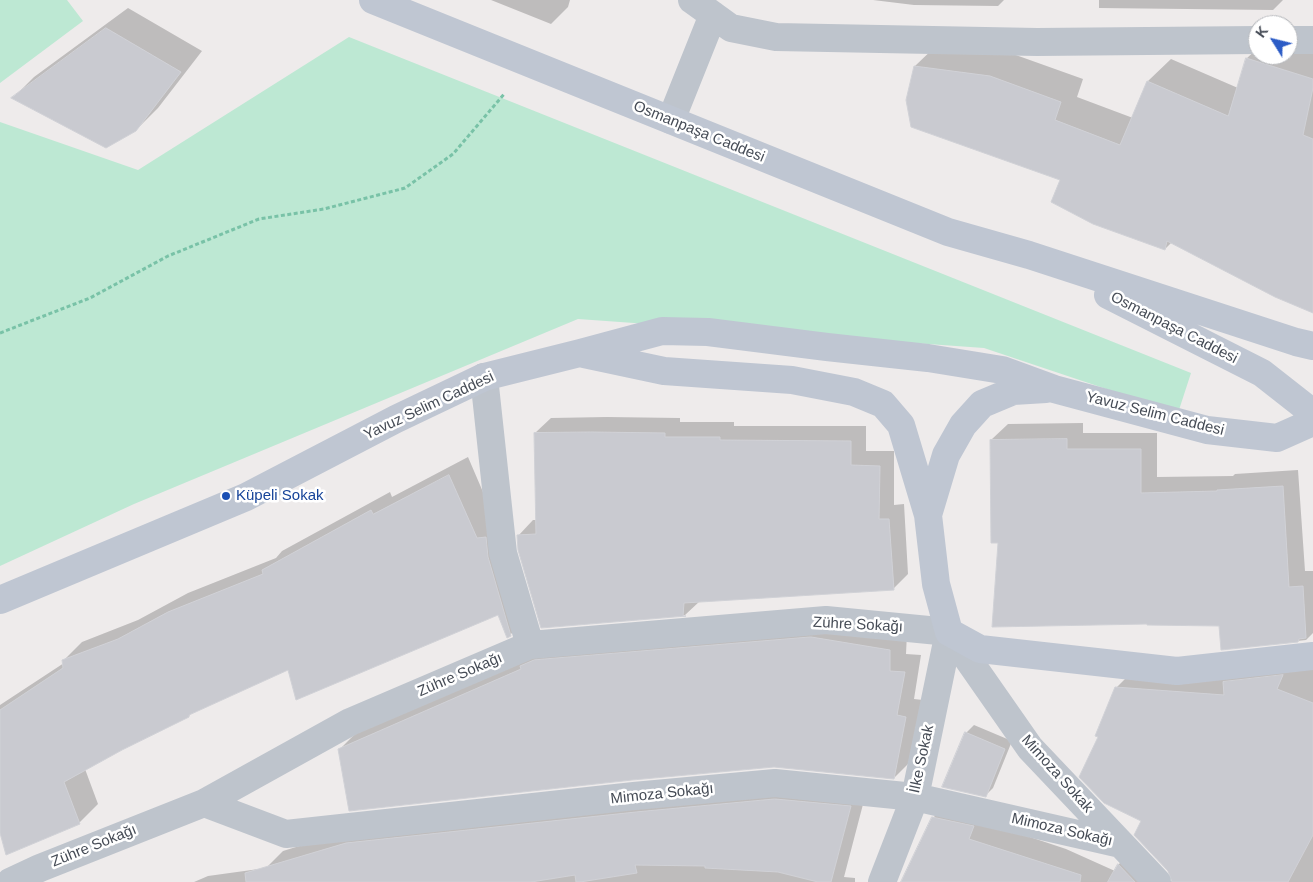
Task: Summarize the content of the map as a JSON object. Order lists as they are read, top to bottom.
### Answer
{
  "streets": {
    "street": [
      "Osmanpaşa Caddesi",
      "Yavuz Selim Caddesi",
      "Zühre Sokağı",
      "İlke Sokak",
      "Mimoza Sokak",
      "Mimoza Sokağı"
    ]
  },
  "crossings": [
    ["Zühre Sokağı", "İlke Sokak"],
    ["Zühre Sokağı", "Mimoza Sokak"],
    ["Zühre Sokağı", "Mimoza Sokağı"],
    ["İlke Sokak", "Mimoza Sokak"],
    ["İlke Sokak", "Mimoza Sokağı"],
    ["Mimoza Sokak", "Mimoza Sokağı"]
  ],
  "places": ["Küpeli Sokak"],
  "north": "top left"
}
